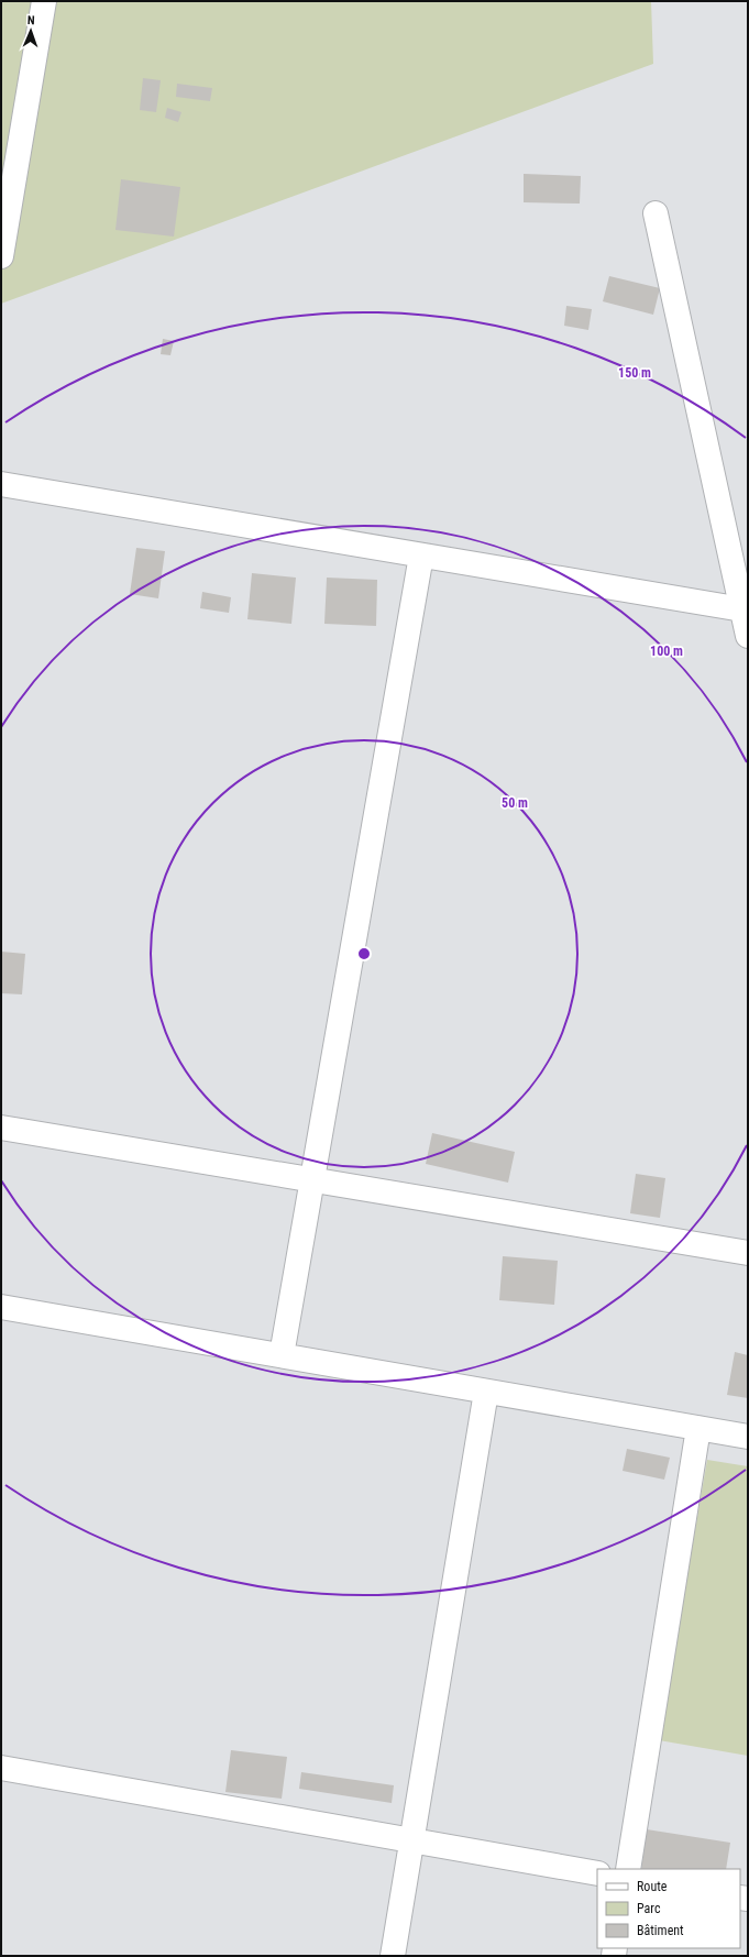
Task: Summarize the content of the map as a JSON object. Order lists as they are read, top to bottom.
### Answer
{
  "legend": ["Route", "Parc", "Bâtiment"],
  "north": "top",
  "rings": ["150 m", "100 m", "50 m"]
}
